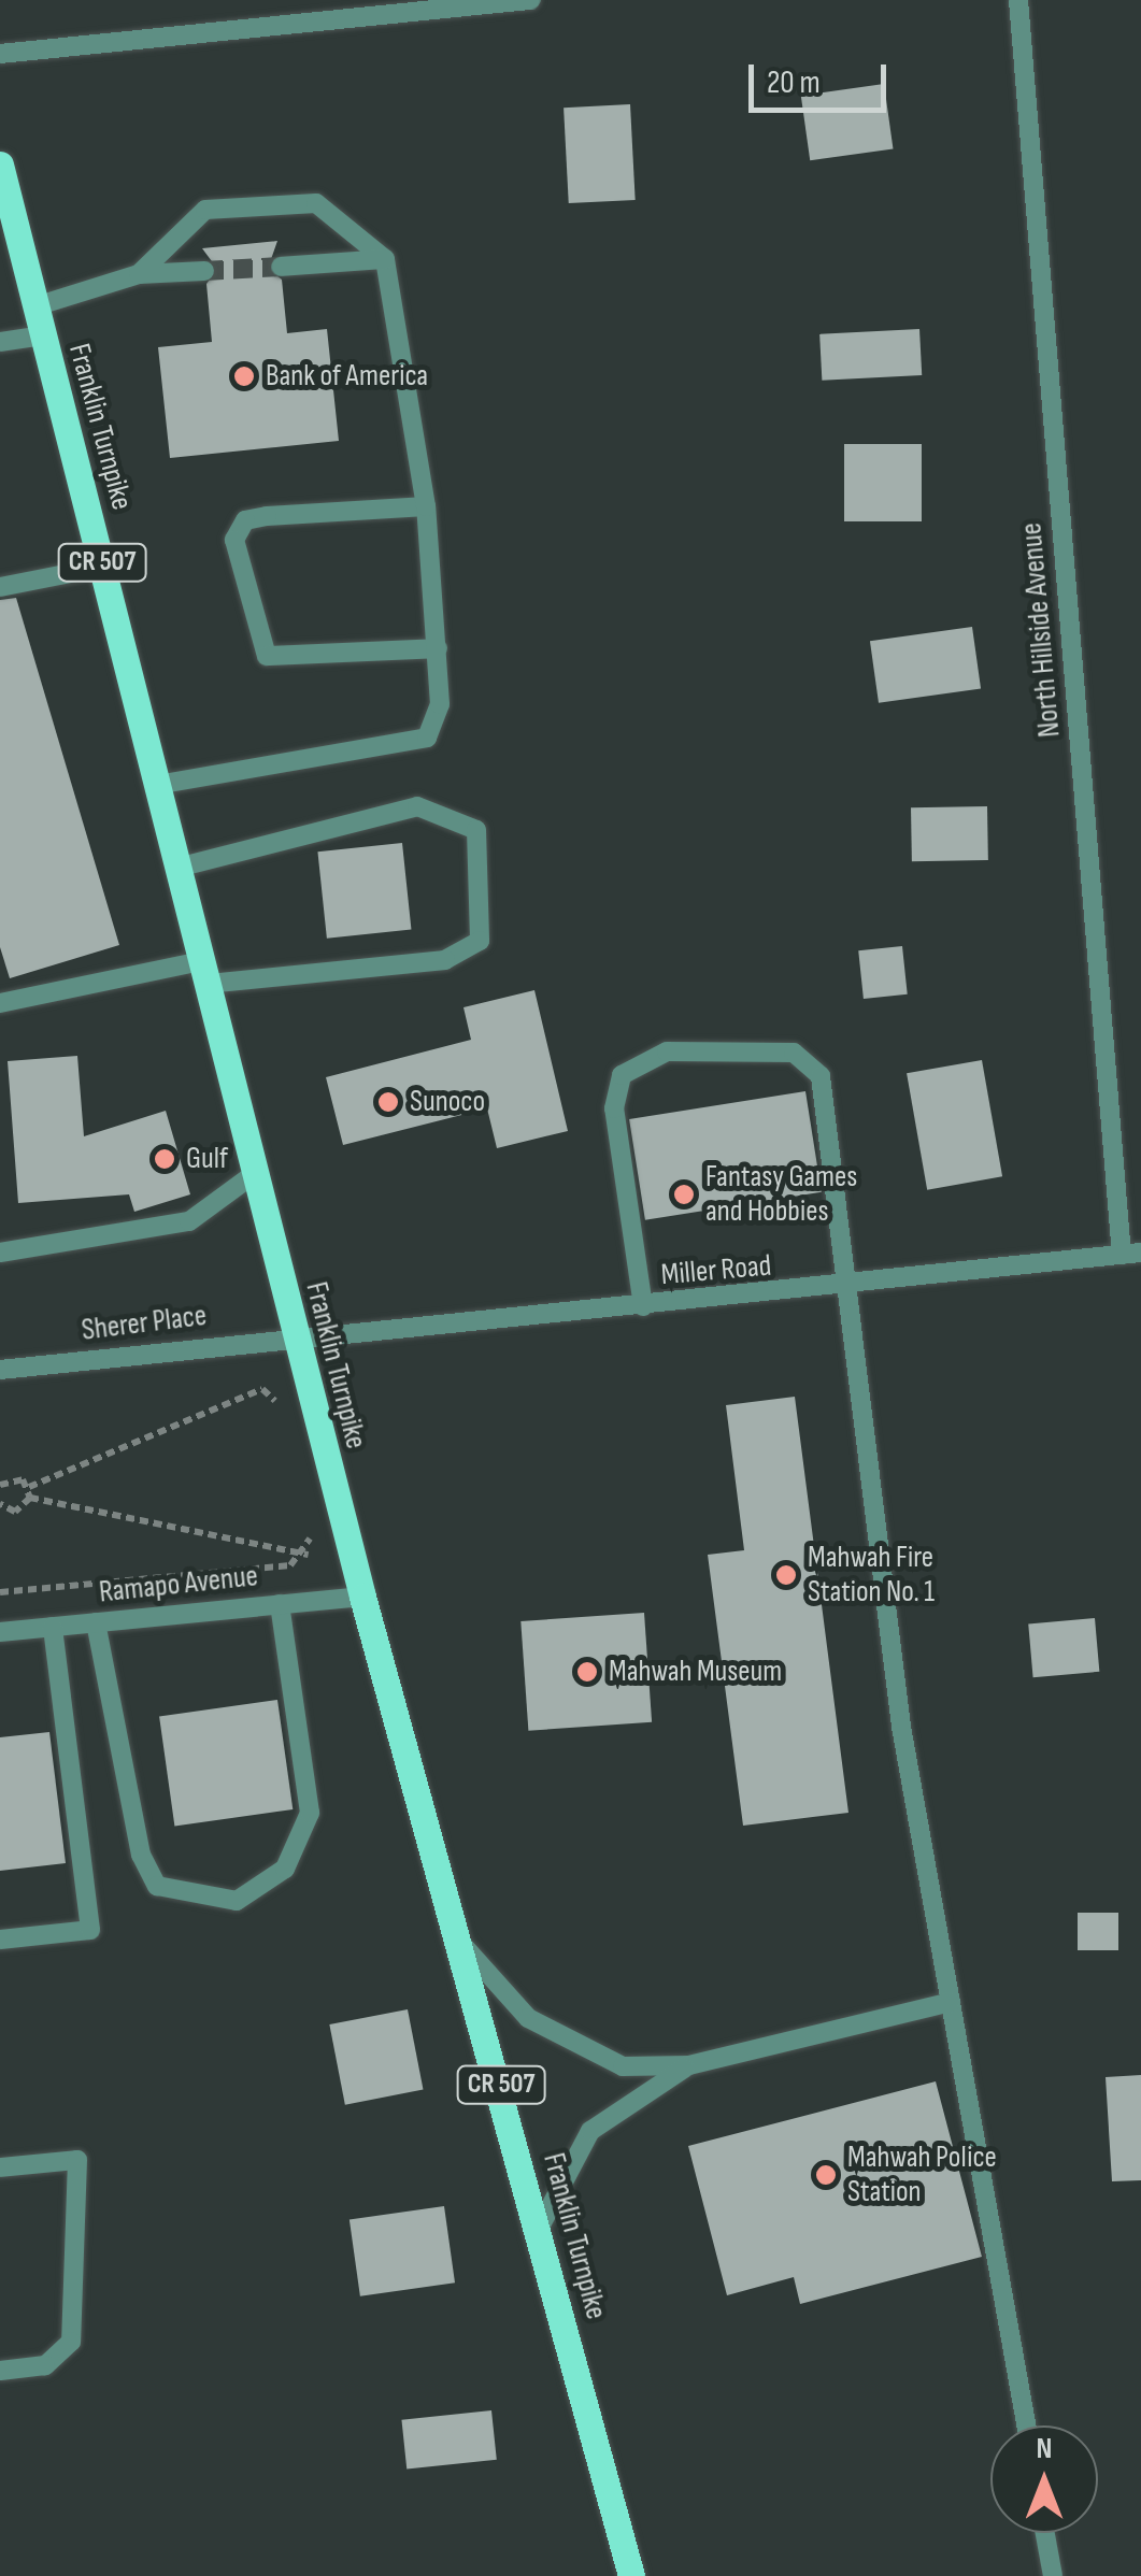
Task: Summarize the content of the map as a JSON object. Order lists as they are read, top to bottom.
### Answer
{
  "streets": {
    "main road": ["Franklin Turnpike", "CR 507"],
    "street": [
      "North Hillside Avenue",
      "Miller Road",
      "Sherer Place",
      "Ramapo Avenue"
    ]
  },
  "crossings": [
    ["Franklin Turnpike", "Miller Road"],
    ["Franklin Turnpike", "Sherer Place"],
    ["Franklin Turnpike", "Ramapo Avenue"],
    ["North Hillside Avenue", "Miller Road"],
    ["Miller Road", "Sherer Place"]
  ],
  "places": [
    "Bank of America",
    "Sunoco",
    "Gulf",
    "Fantasy Games and Hobbies",
    "Mahwah Fire Station No. 1",
    "Mahwah Museum",
    "Mahwah Police Station"
  ],
  "scale_bar": "20 m",
  "north": "top"
}
